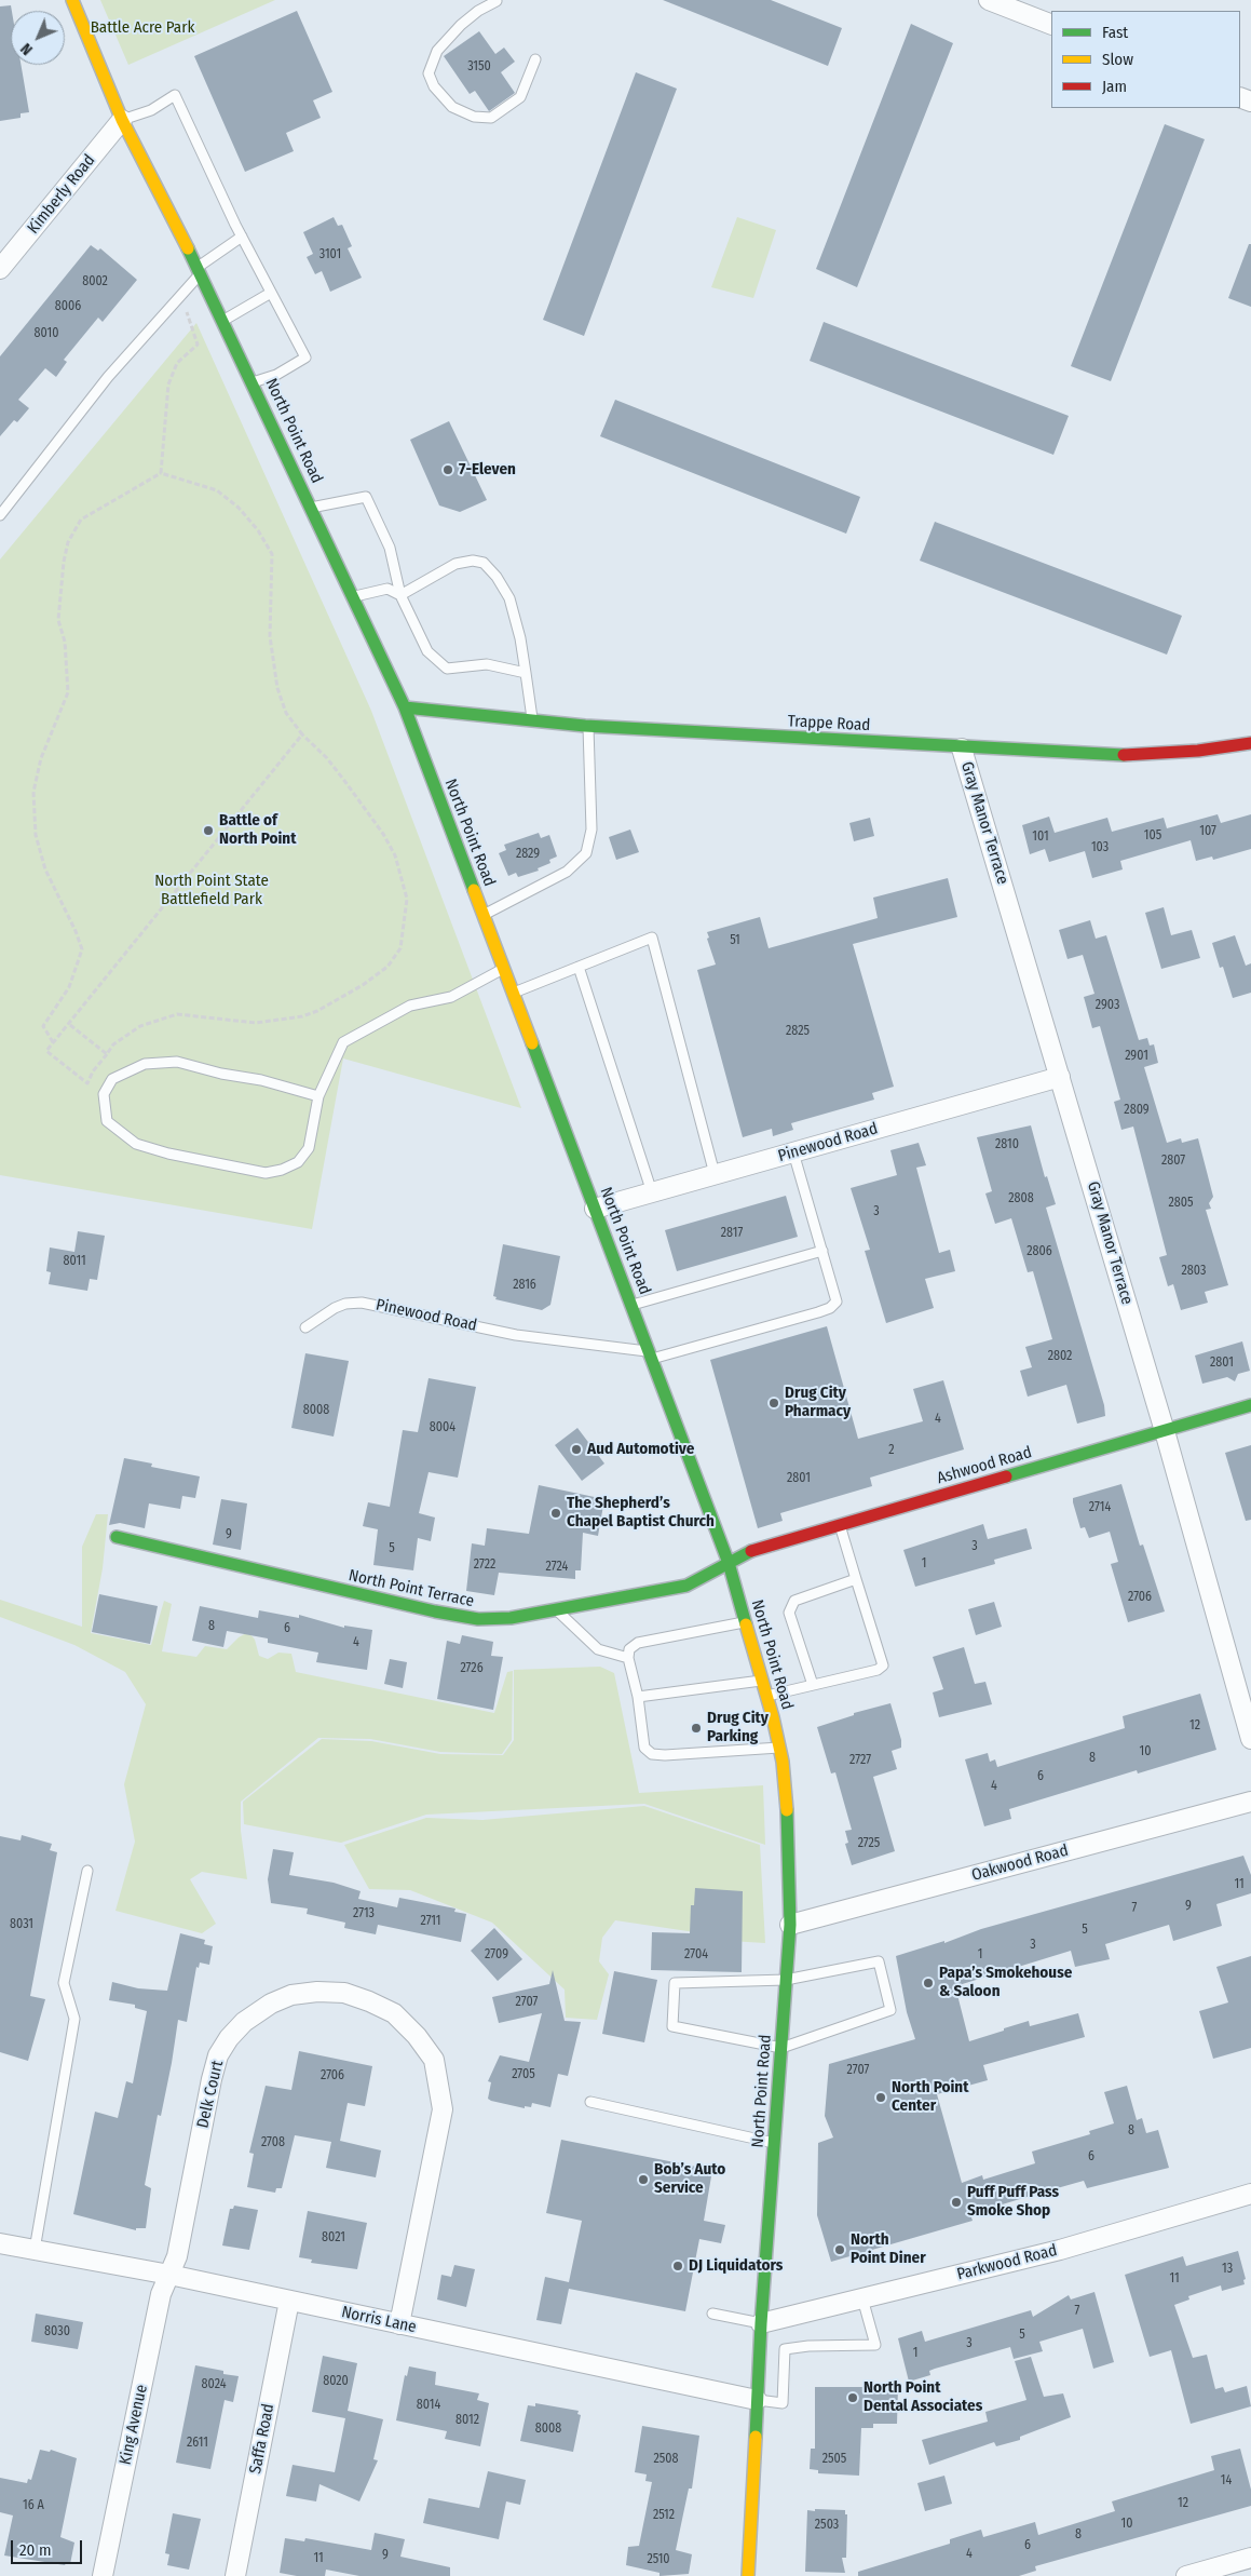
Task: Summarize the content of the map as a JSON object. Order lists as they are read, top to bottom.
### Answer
{
  "streets": {
    "street": [
      "Kimberly Road",
      "North Point Road",
      "Trappe Road",
      "Gray Manor Terrace",
      "Pinewood Road",
      "Ashwood Road",
      "North Point Terrace",
      "Oakwood Road",
      "Delk Court",
      "Parkwood Road",
      "Norris Lane",
      "King Avenue",
      "Saffa Road"
    ]
  },
  "crossings": [
    ["Kimberly Road", "North Point Road"],
    ["North Point Road", "Trappe Road"],
    ["North Point Road", "Pinewood Road"],
    ["North Point Road", "Ashwood Road"],
    ["North Point Road", "North Point Terrace"],
    ["North Point Road", "Oakwood Road"],
    ["North Point Road", "Parkwood Road"],
    ["North Point Road", "Norris Lane"],
    ["Trappe Road", "Gray Manor Terrace"],
    ["Gray Manor Terrace", "Pinewood Road"],
    ["Gray Manor Terrace", "Ashwood Road"],
    ["Ashwood Road", "North Point Terrace"],
    ["Delk Court", "Norris Lane"],
    ["Delk Court", "King Avenue"],
    ["Norris Lane", "King Avenue"],
    ["Norris Lane", "Saffa Road"]
  ],
  "parks": ["Battle Acre Park", "North Point State Battlefield Park"],
  "places": [
    "7-Eleven",
    "Battle of North Point",
    "Drug City Pharmacy",
    "Aud Automotive",
    "The Shepherd’s Chapel Baptist Church",
    "Drug City Parking",
    "Papa’s Smokehouse & Saloon",
    "North Point Center",
    "Bob’s Auto Service",
    "Puff Puff Pass Smoke Shop",
    "North Point Diner",
    "DJ Liquidators",
    "North Point Dental Associates"
  ],
  "house_numbers": [
    "3150",
    "3101",
    "8002",
    "8006",
    "8010",
    "107",
    "105",
    "101",
    "103",
    "2829",
    "51",
    "2903",
    "2825",
    "2901",
    "2809",
    "2810",
    "2807",
    "2808",
    "2805",
    "3",
    "2817",
    "2806",
    "8011",
    "2803",
    "2816",
    "2802",
    "2801",
    "8008",
    "4",
    "8004",
    "2",
    "2801",
    "2714",
    "9",
    "3",
    "5",
    "1",
    "2722",
    "2724",
    "2706",
    "8",
    "6",
    "4",
    "2726",
    "12",
    "10",
    "8",
    "2727",
    "6",
    "4",
    "2725",
    "11",
    "9",
    "7",
    "2713",
    "2711",
    "8031",
    "5",
    "3",
    "2709",
    "2704",
    "1",
    "2707",
    "2707",
    "2705",
    "2706",
    "8",
    "2708",
    "6",
    "8021",
    "13",
    "11",
    "7",
    "8030",
    "5",
    "3",
    "1",
    "8020",
    "8024",
    "8014",
    "8012",
    "8008",
    "2611",
    "2508",
    "2505",
    "14",
    "12",
    "16 A",
    "2512",
    "10",
    "2503",
    "8",
    "6",
    "4",
    "9",
    "11",
    "2510"
  ],
  "legend": ["Fast", "Slow", "Jam"],
  "scale_bar": "20 m",
  "north": "bottom left"
}
